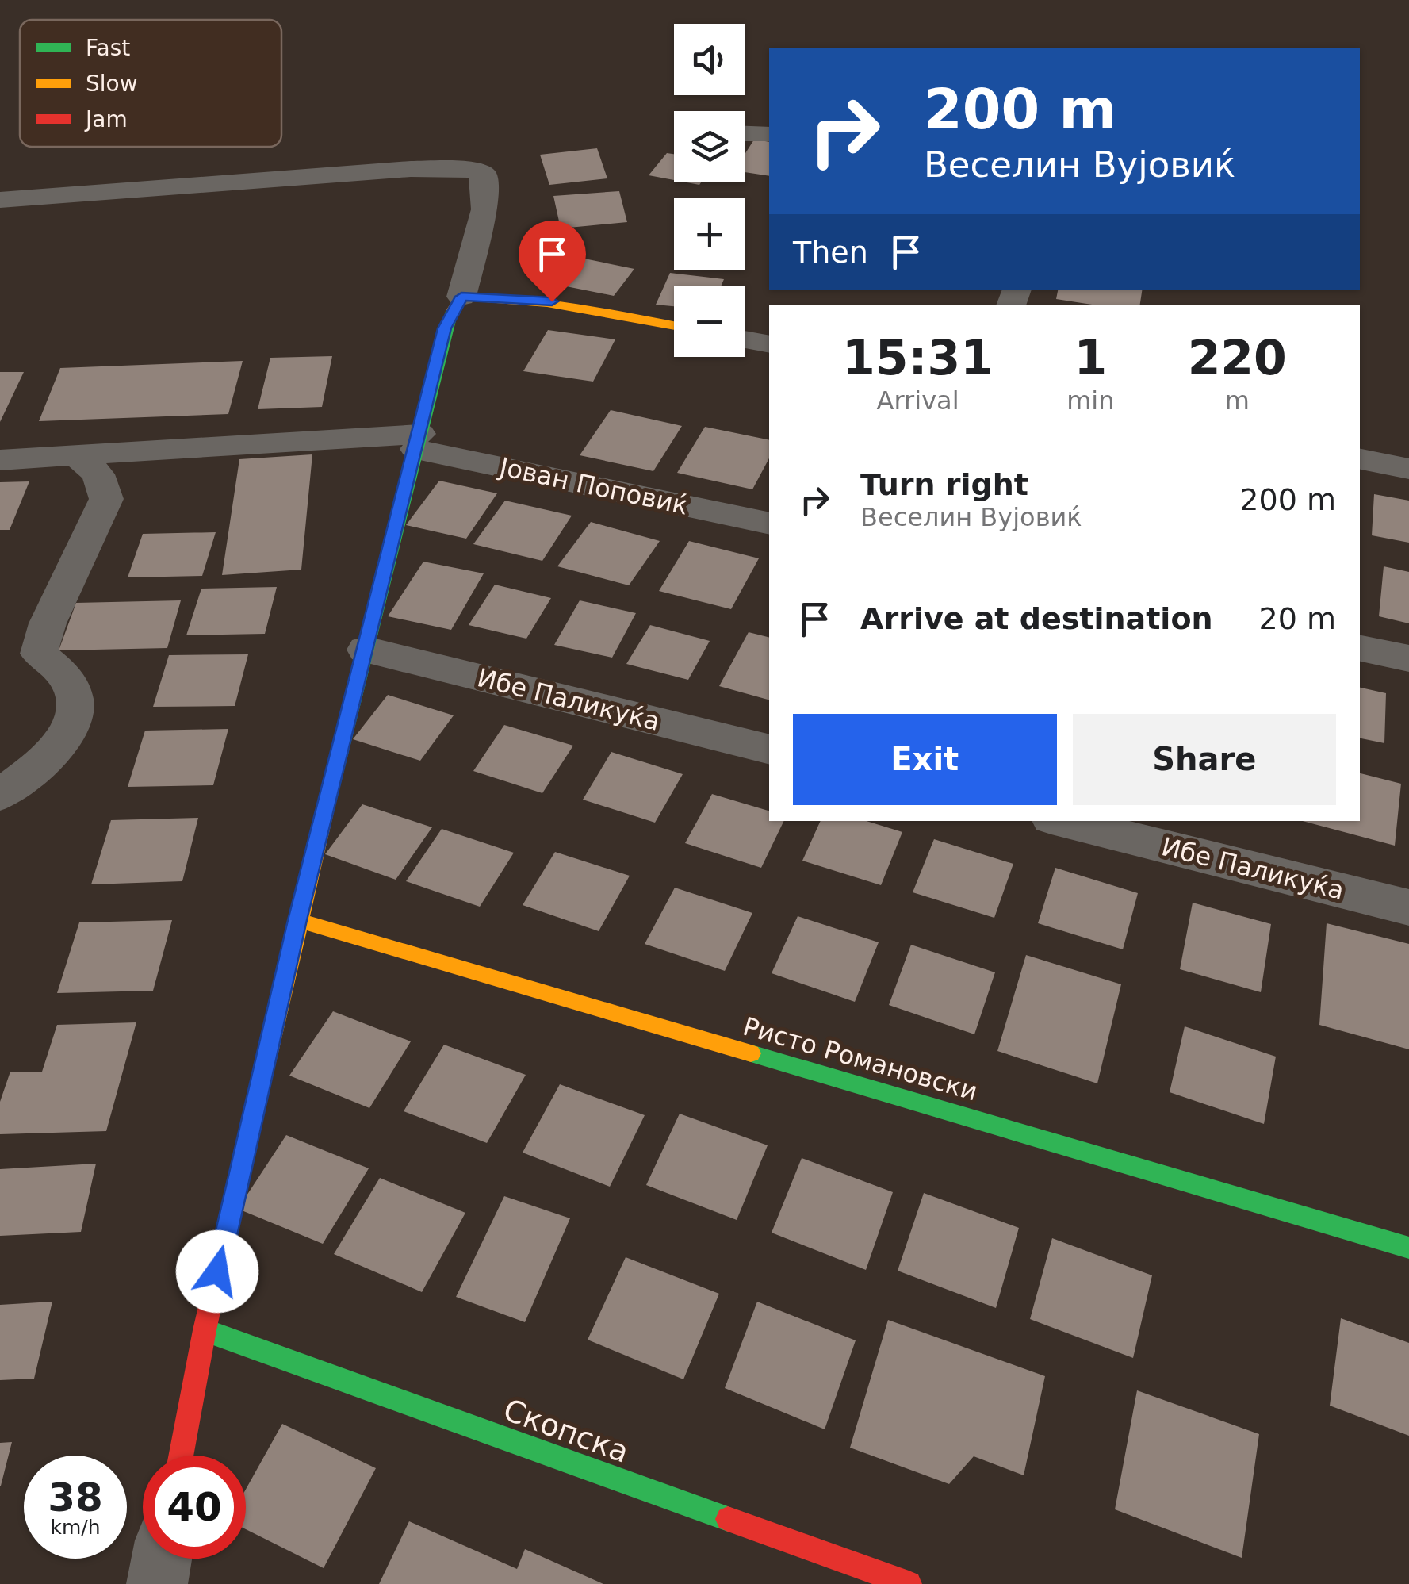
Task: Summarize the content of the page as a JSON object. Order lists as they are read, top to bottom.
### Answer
{
  "streets": {
    "street": [
      "Јован Поповиќ",
      "Ибе Паликуќа",
      "Ристо Романовски",
      "Скопска"
    ]
  },
  "legend": ["Fast", "Slow", "Jam"],
  "page": {
    "map_buttons": ["+", "−"],
    "turn": ["200 m", "Веселин Вујовиќ"],
    "then": "Then",
    "eta": [
      "15:31",
      "Arrival",
      "1",
      "min",
      "220",
      "m"
    ],
    "list": [
      {
        "name": "Turn right",
        "note": "Веселин Вујовиќ",
        "value": "200 m"
      },
      {
        "name": "Arrive at destination",
        "value": "20 m"
      }
    ],
    "buttons": ["Exit", "Share"],
    "speed": "38 km/h",
    "limit": "40"
  }
}
